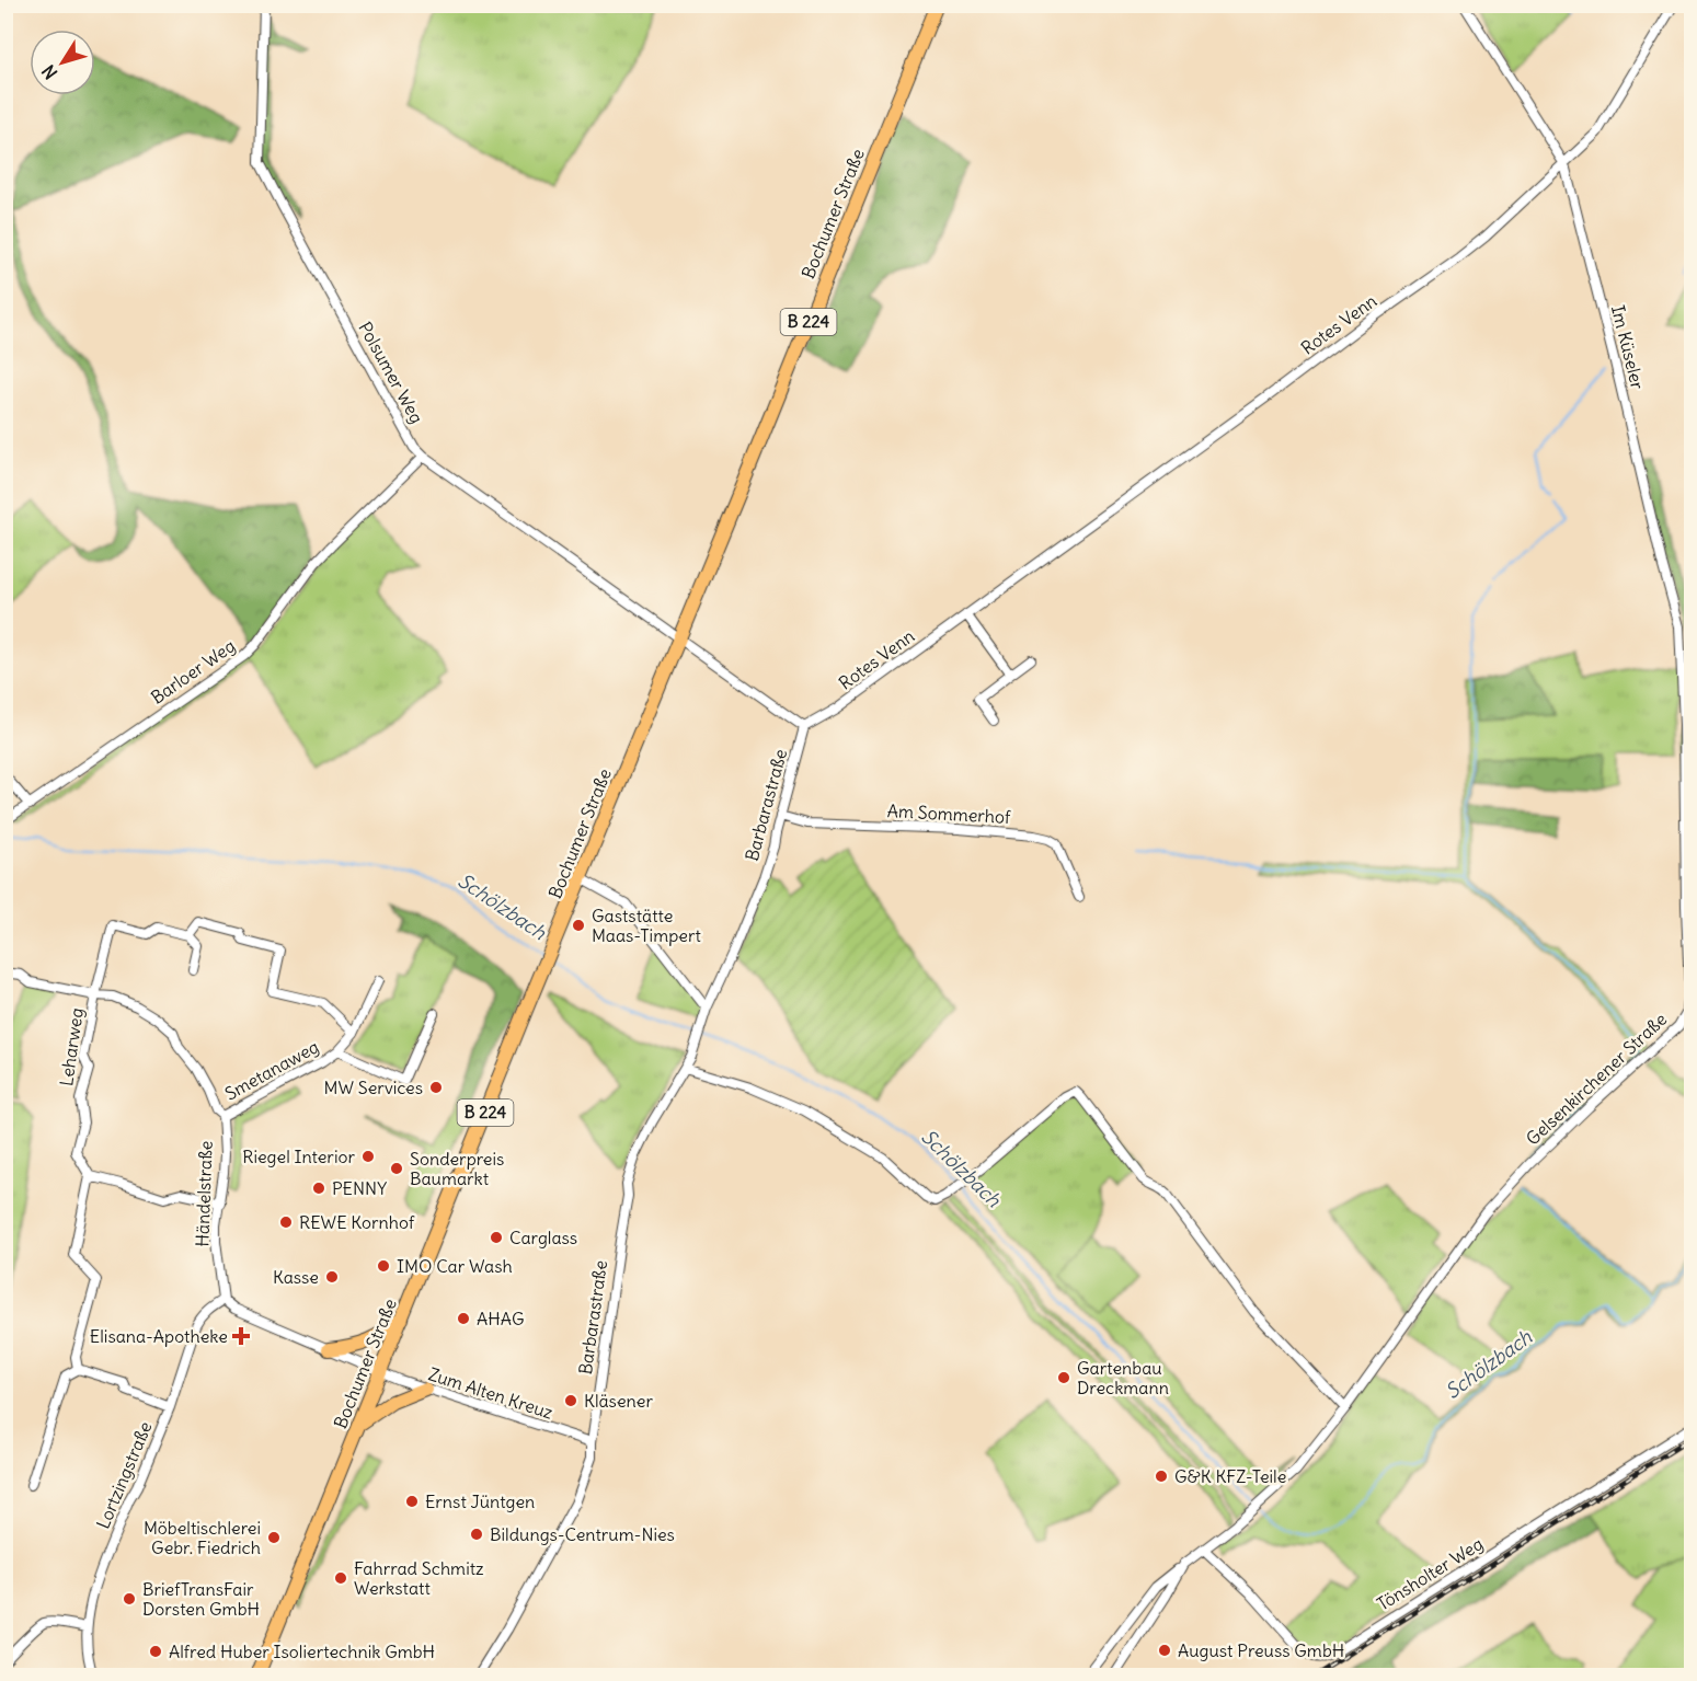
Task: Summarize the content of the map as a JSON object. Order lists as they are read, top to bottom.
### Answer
{
  "streets": {
    "main road": ["Bochumer Straße", "B 224"],
    "street": [
      "Rotes Venn",
      "Im Küseler",
      "Polsumer Weg",
      "Barloer Weg",
      "Barbarastraße",
      "Am Sommerhof",
      "Leharweg",
      "Smetanaweg",
      "Gelsenkirchener Straße",
      "Händelstraße",
      "Zum Alten Kreuz",
      "Lortzingstraße",
      "Tönsholter Weg"
    ]
  },
  "crossings": [
    ["Bochumer Straße", "Polsumer Weg"],
    ["Bochumer Straße", "Zum Alten Kreuz"],
    ["Rotes Venn", "Im Küseler"],
    ["Rotes Venn", "Barbarastraße"],
    ["Im Küseler", "Gelsenkirchener Straße"],
    ["Polsumer Weg", "Barloer Weg"],
    ["Barbarastraße", "Am Sommerhof"],
    ["Barbarastraße", "Zum Alten Kreuz"],
    ["Leharweg", "Händelstraße"],
    ["Smetanaweg", "Händelstraße"],
    ["Gelsenkirchener Straße", "Tönsholter Weg"],
    ["Händelstraße", "Lortzingstraße"]
  ],
  "water": ["Schölzbach"],
  "places": {
    "other": [
      "Gaststätte Maas-Timpert",
      "MW Services",
      "Riegel Interior",
      "Sonderpreis Baumarkt",
      "PENNY",
      "REWE Kornhof",
      "Carglass",
      "IMO Car Wash",
      "Kasse",
      "AHAG",
      "Gartenbau Dreckmann",
      "Kläsener",
      "G&K KFZ-Teile",
      "Ernst Jüntgen",
      "Bildungs-Centrum-Nies",
      "Möbeltischlerei Gebr. Fiedrich",
      "Fahrrad Schmitz Werkstatt",
      "BriefTransFair Dorsten GmbH",
      "August Preuss GmbH",
      "Alfred Huber Isoliertechnik GmbH"
    ],
    "health": ["Elisana-Apotheke"]
  },
  "north": "bottom left"
}
